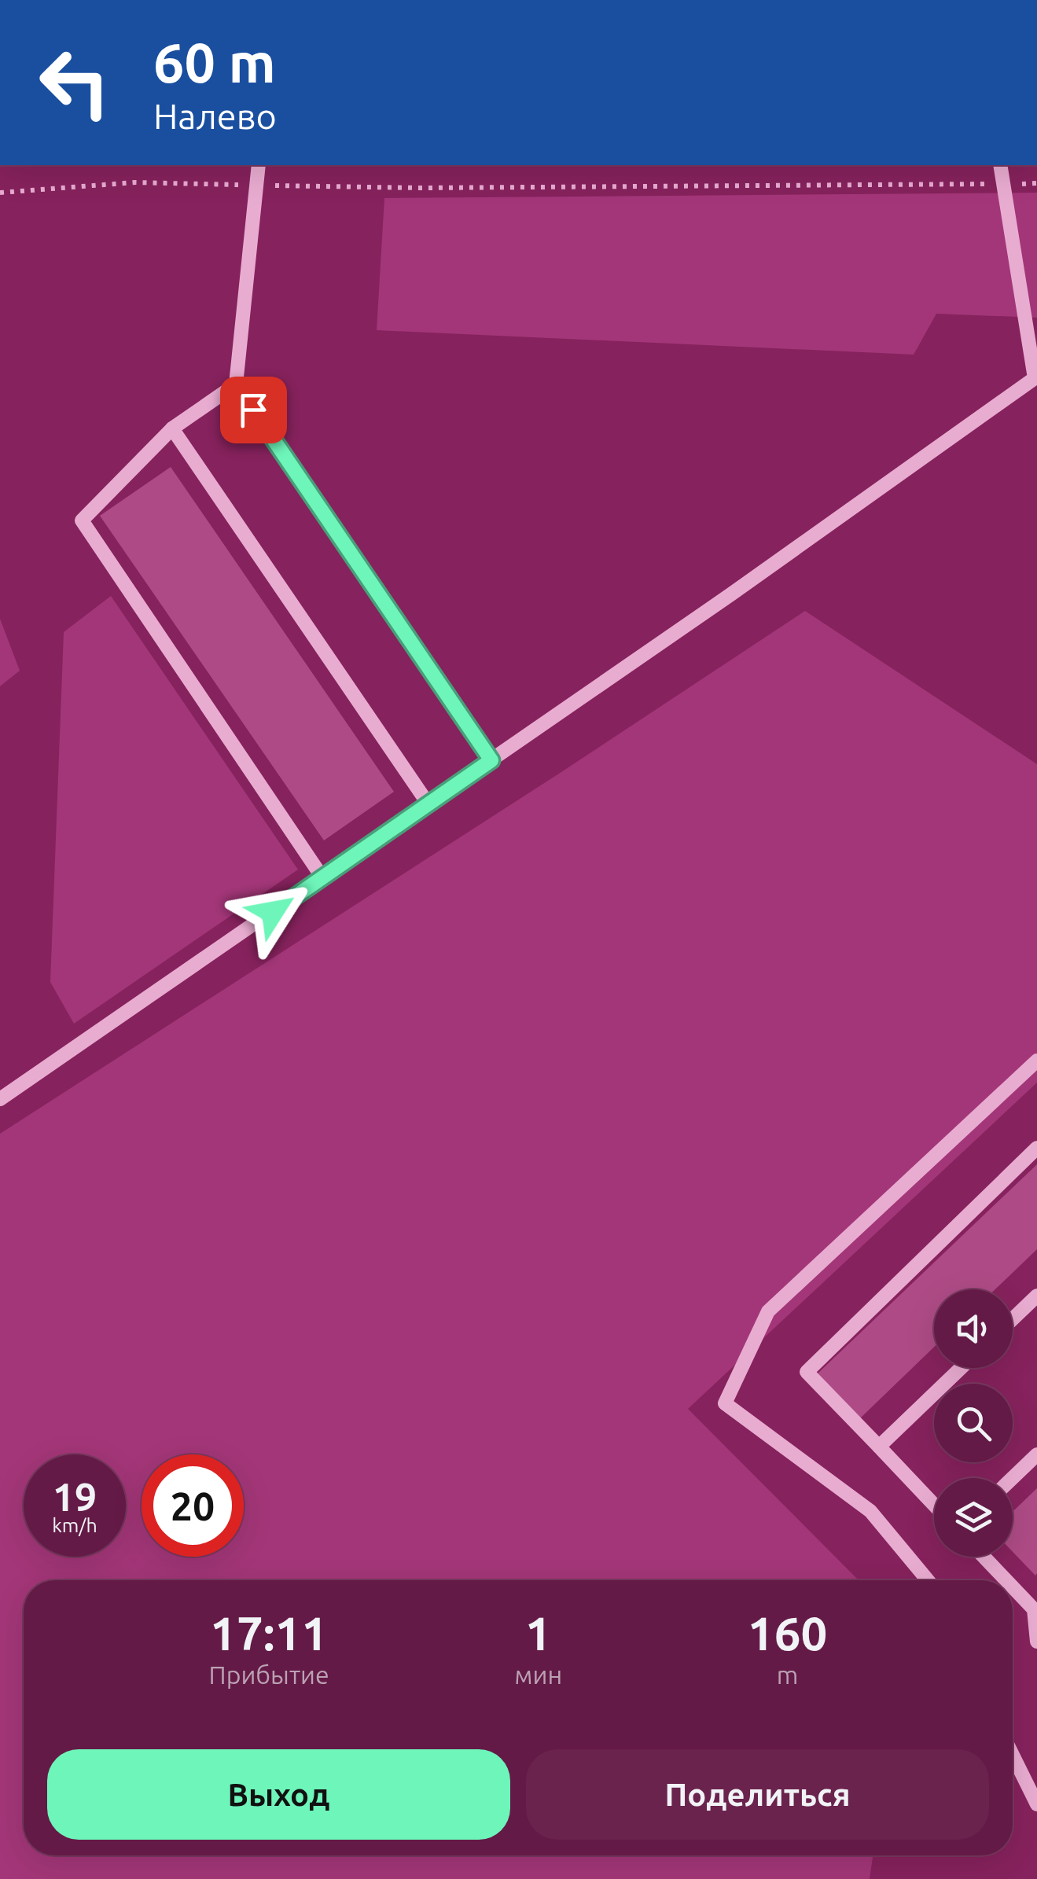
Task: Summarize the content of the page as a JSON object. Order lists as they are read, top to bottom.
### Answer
{
  "page": {
    "turn": ["60 m", "Налево"],
    "speed": "19 km/h",
    "limit": "20",
    "eta": [
      "17:11",
      "Прибытие",
      "1",
      "мин",
      "160",
      "m"
    ],
    "buttons": ["Выход", "Поделиться"]
  }
}
